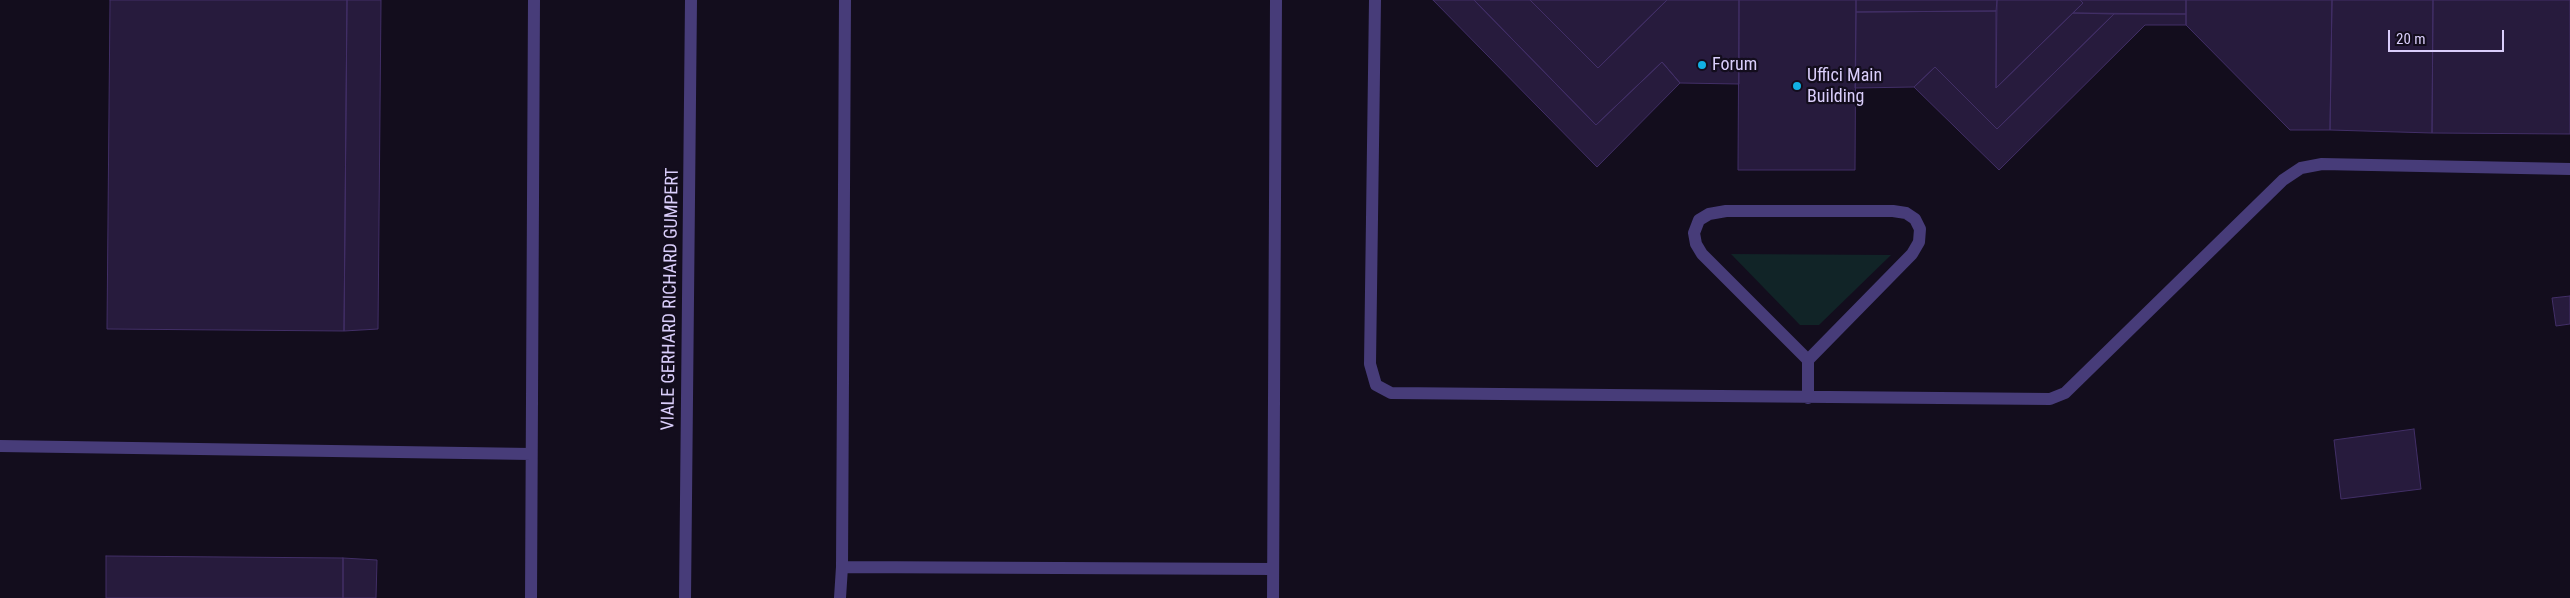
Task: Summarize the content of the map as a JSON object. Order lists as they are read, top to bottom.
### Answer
{
  "streets": {
    "street": ["VIALE GERHARD RICHARD GUMPERT"]
  },
  "places": ["Forum", "Uffici Main Building"],
  "scale_bar": "20 m"
}
